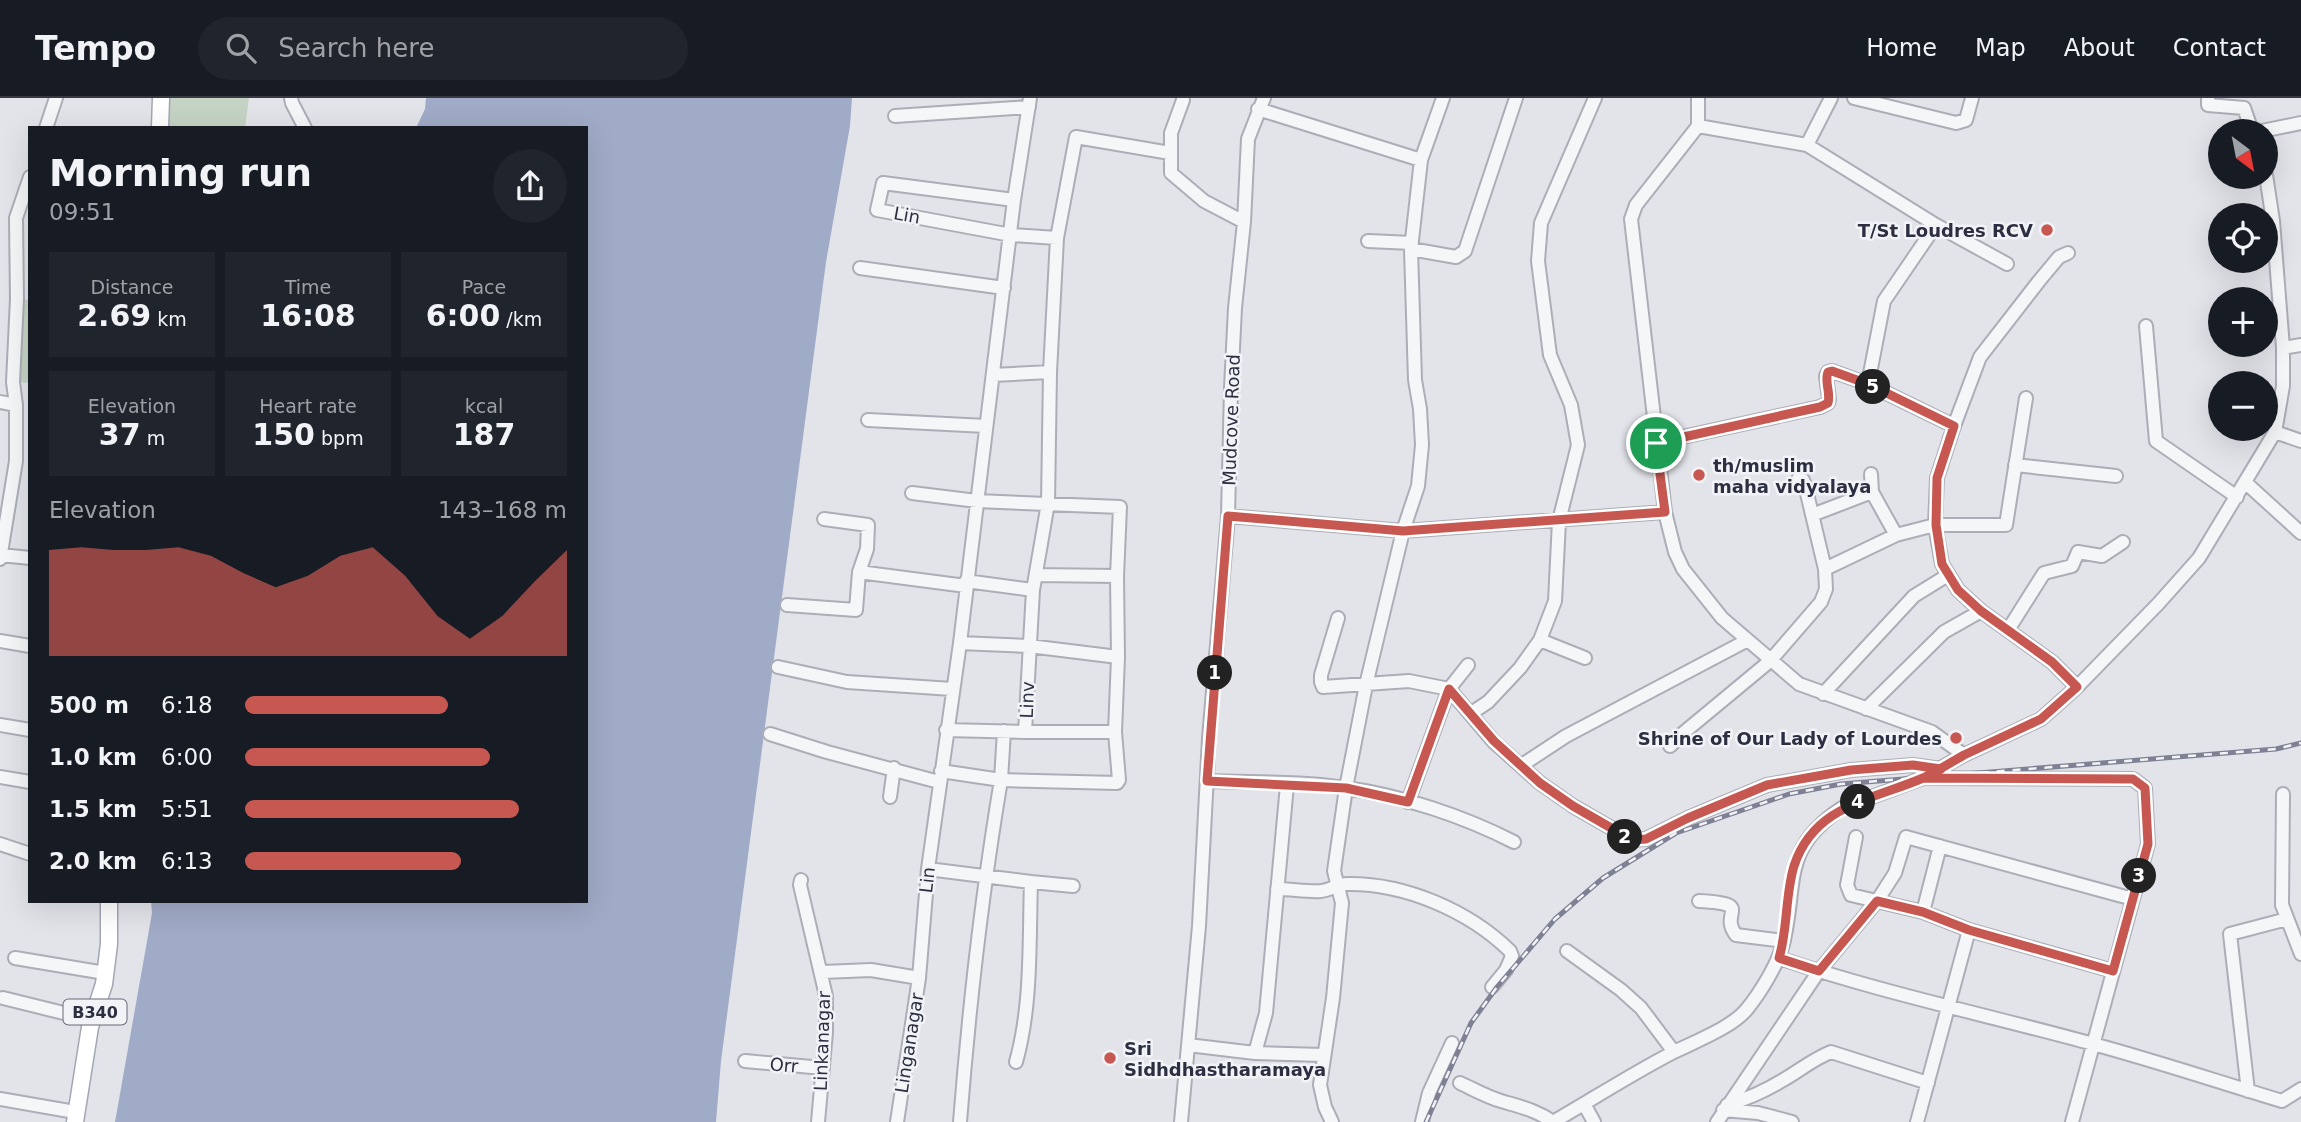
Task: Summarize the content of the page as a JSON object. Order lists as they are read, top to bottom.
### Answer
{
  "streets": {
    "main road": ["B340"],
    "street": [
      "Lin",
      "Mudcove Road",
      "Linv",
      "Linkanagar",
      "Linganagar",
      "Orr"
    ]
  },
  "crossings": [
    ["Lin", "Linv"],
    ["Lin", "Linganagar"],
    ["Linkanagar", "Linganagar"],
    ["Linkanagar", "Orr"]
  ],
  "places": [
    "T/St Loudres RCV",
    "th/muslim maha vidyalaya",
    "Shrine of Our Lady of Lourdes",
    "Sri Sidhdhastharamaya"
  ],
  "north": "bottom right",
  "page": {
    "header": "Tempo",
    "search": "Search here",
    "nav": [
      "Home",
      "Map",
      "About",
      "Contact"
    ],
    "map_buttons": ["+", "−"],
    "heading": ["Morning run", "09:51"],
    "stats": [
      ["Distance", "2.69 km"],
      ["Time", "16:08"],
      ["Pace", "6:00 /km"],
      ["Elevation", "37 m"],
      ["Heart rate", "150 bpm"],
      ["kcal", "187"]
    ],
    "pins": [
      "5",
      "1",
      "4",
      "2",
      "3"
    ],
    "chart": ["Elevation", "143–168 m"],
    "list": [
      {
        "name": "500 m",
        "note": "6:18"
      },
      {
        "name": "1.0 km",
        "note": "6:00"
      },
      {
        "name": "1.5 km",
        "note": "5:51"
      },
      {
        "name": "2.0 km",
        "note": "6:13"
      }
    ]
  }
}
